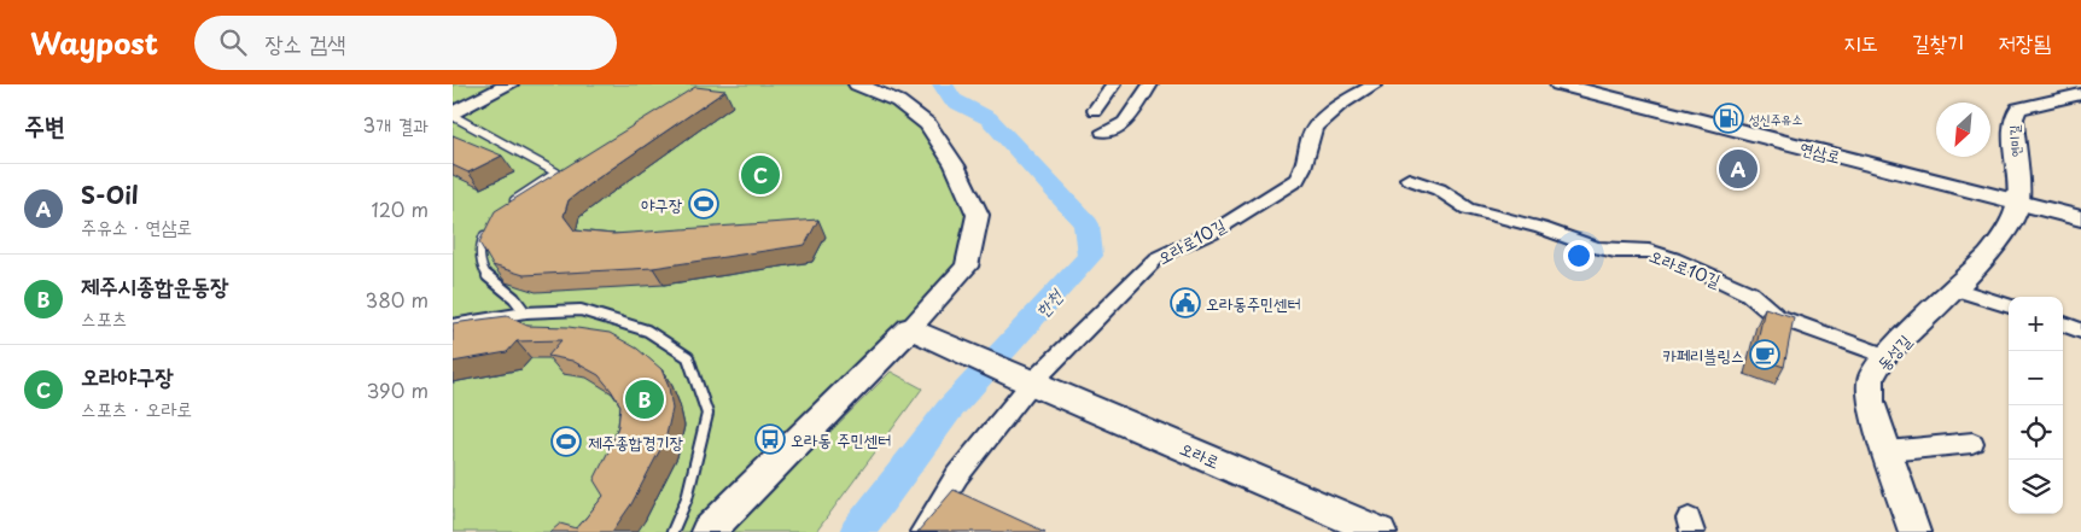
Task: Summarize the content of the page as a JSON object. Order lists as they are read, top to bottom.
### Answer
{
  "streets": {
    "main road": ["연삼로", "오라로"],
    "street": ["연미길", "오라로10길", "동성길"]
  },
  "crossings": [
    ["연미길", "연삼로"],
    ["연미길", "동성길"],
    ["연삼로", "동성길"],
    ["오라로10길", "동성길"],
    ["오라로10길", "오라로"]
  ],
  "water": ["한천"],
  "places": {
    "fuel station": ["성신주유소"],
    "sports": ["야구장", "제주종합경기장"],
    "public building": ["오라동주민센터"],
    "cafe": ["카페리블링스"],
    "bus stop": ["오라동 주민센터"]
  },
  "north": "bottom left",
  "page": {
    "header": "Waypost",
    "search": "장소 검색",
    "nav": ["지도", "길찾기", "저장됨"],
    "heading": ["주변", "3개 결과"],
    "pins": ["A", "C", "B"],
    "list": [
      {
        "mark": "A",
        "name": "S-Oil",
        "note": "주유소 · 연삼로",
        "value": "120 m"
      },
      {
        "mark": "B",
        "name": "제주시종합운동장",
        "note": "스포츠",
        "value": "380 m"
      },
      {
        "mark": "C",
        "name": "오라야구장",
        "note": "스포츠 · 오라로",
        "value": "390 m"
      }
    ],
    "map_buttons": ["+", "−"]
  }
}
